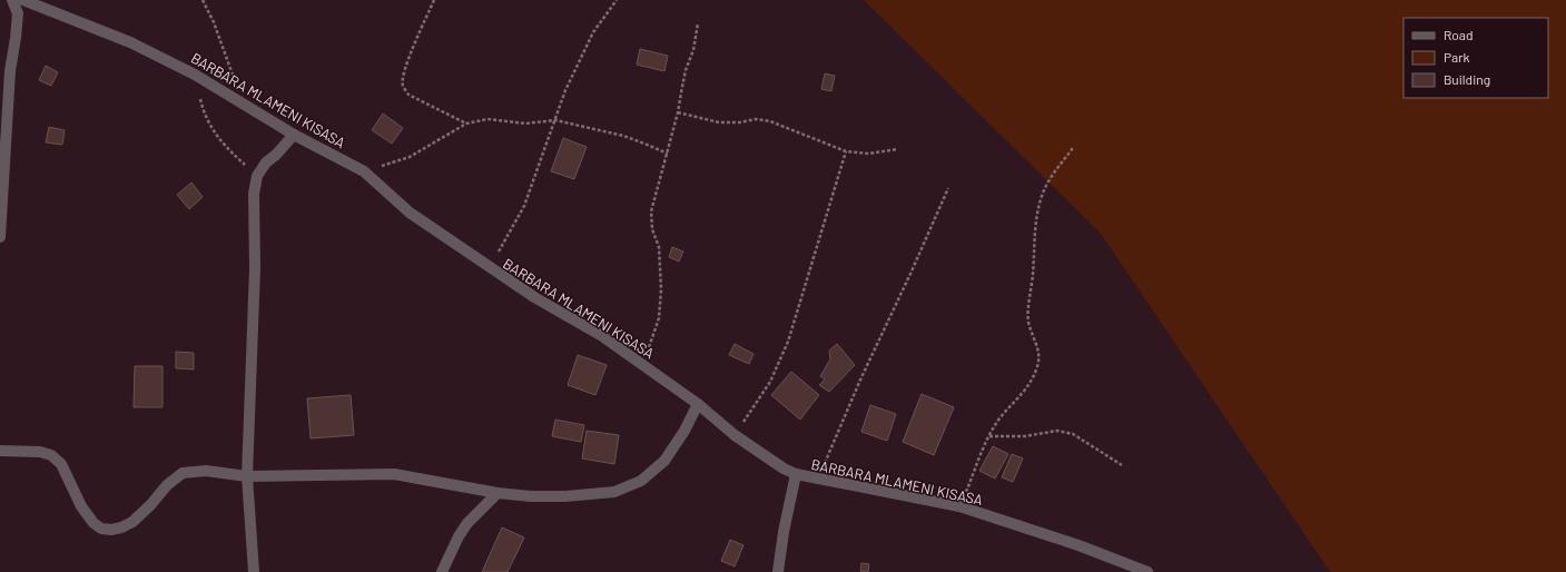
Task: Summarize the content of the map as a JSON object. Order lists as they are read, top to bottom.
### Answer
{
  "streets": {
    "street": ["BARBARA MLAMENI KISASA"]
  },
  "legend": ["Road", "Park", "Building"]
}
